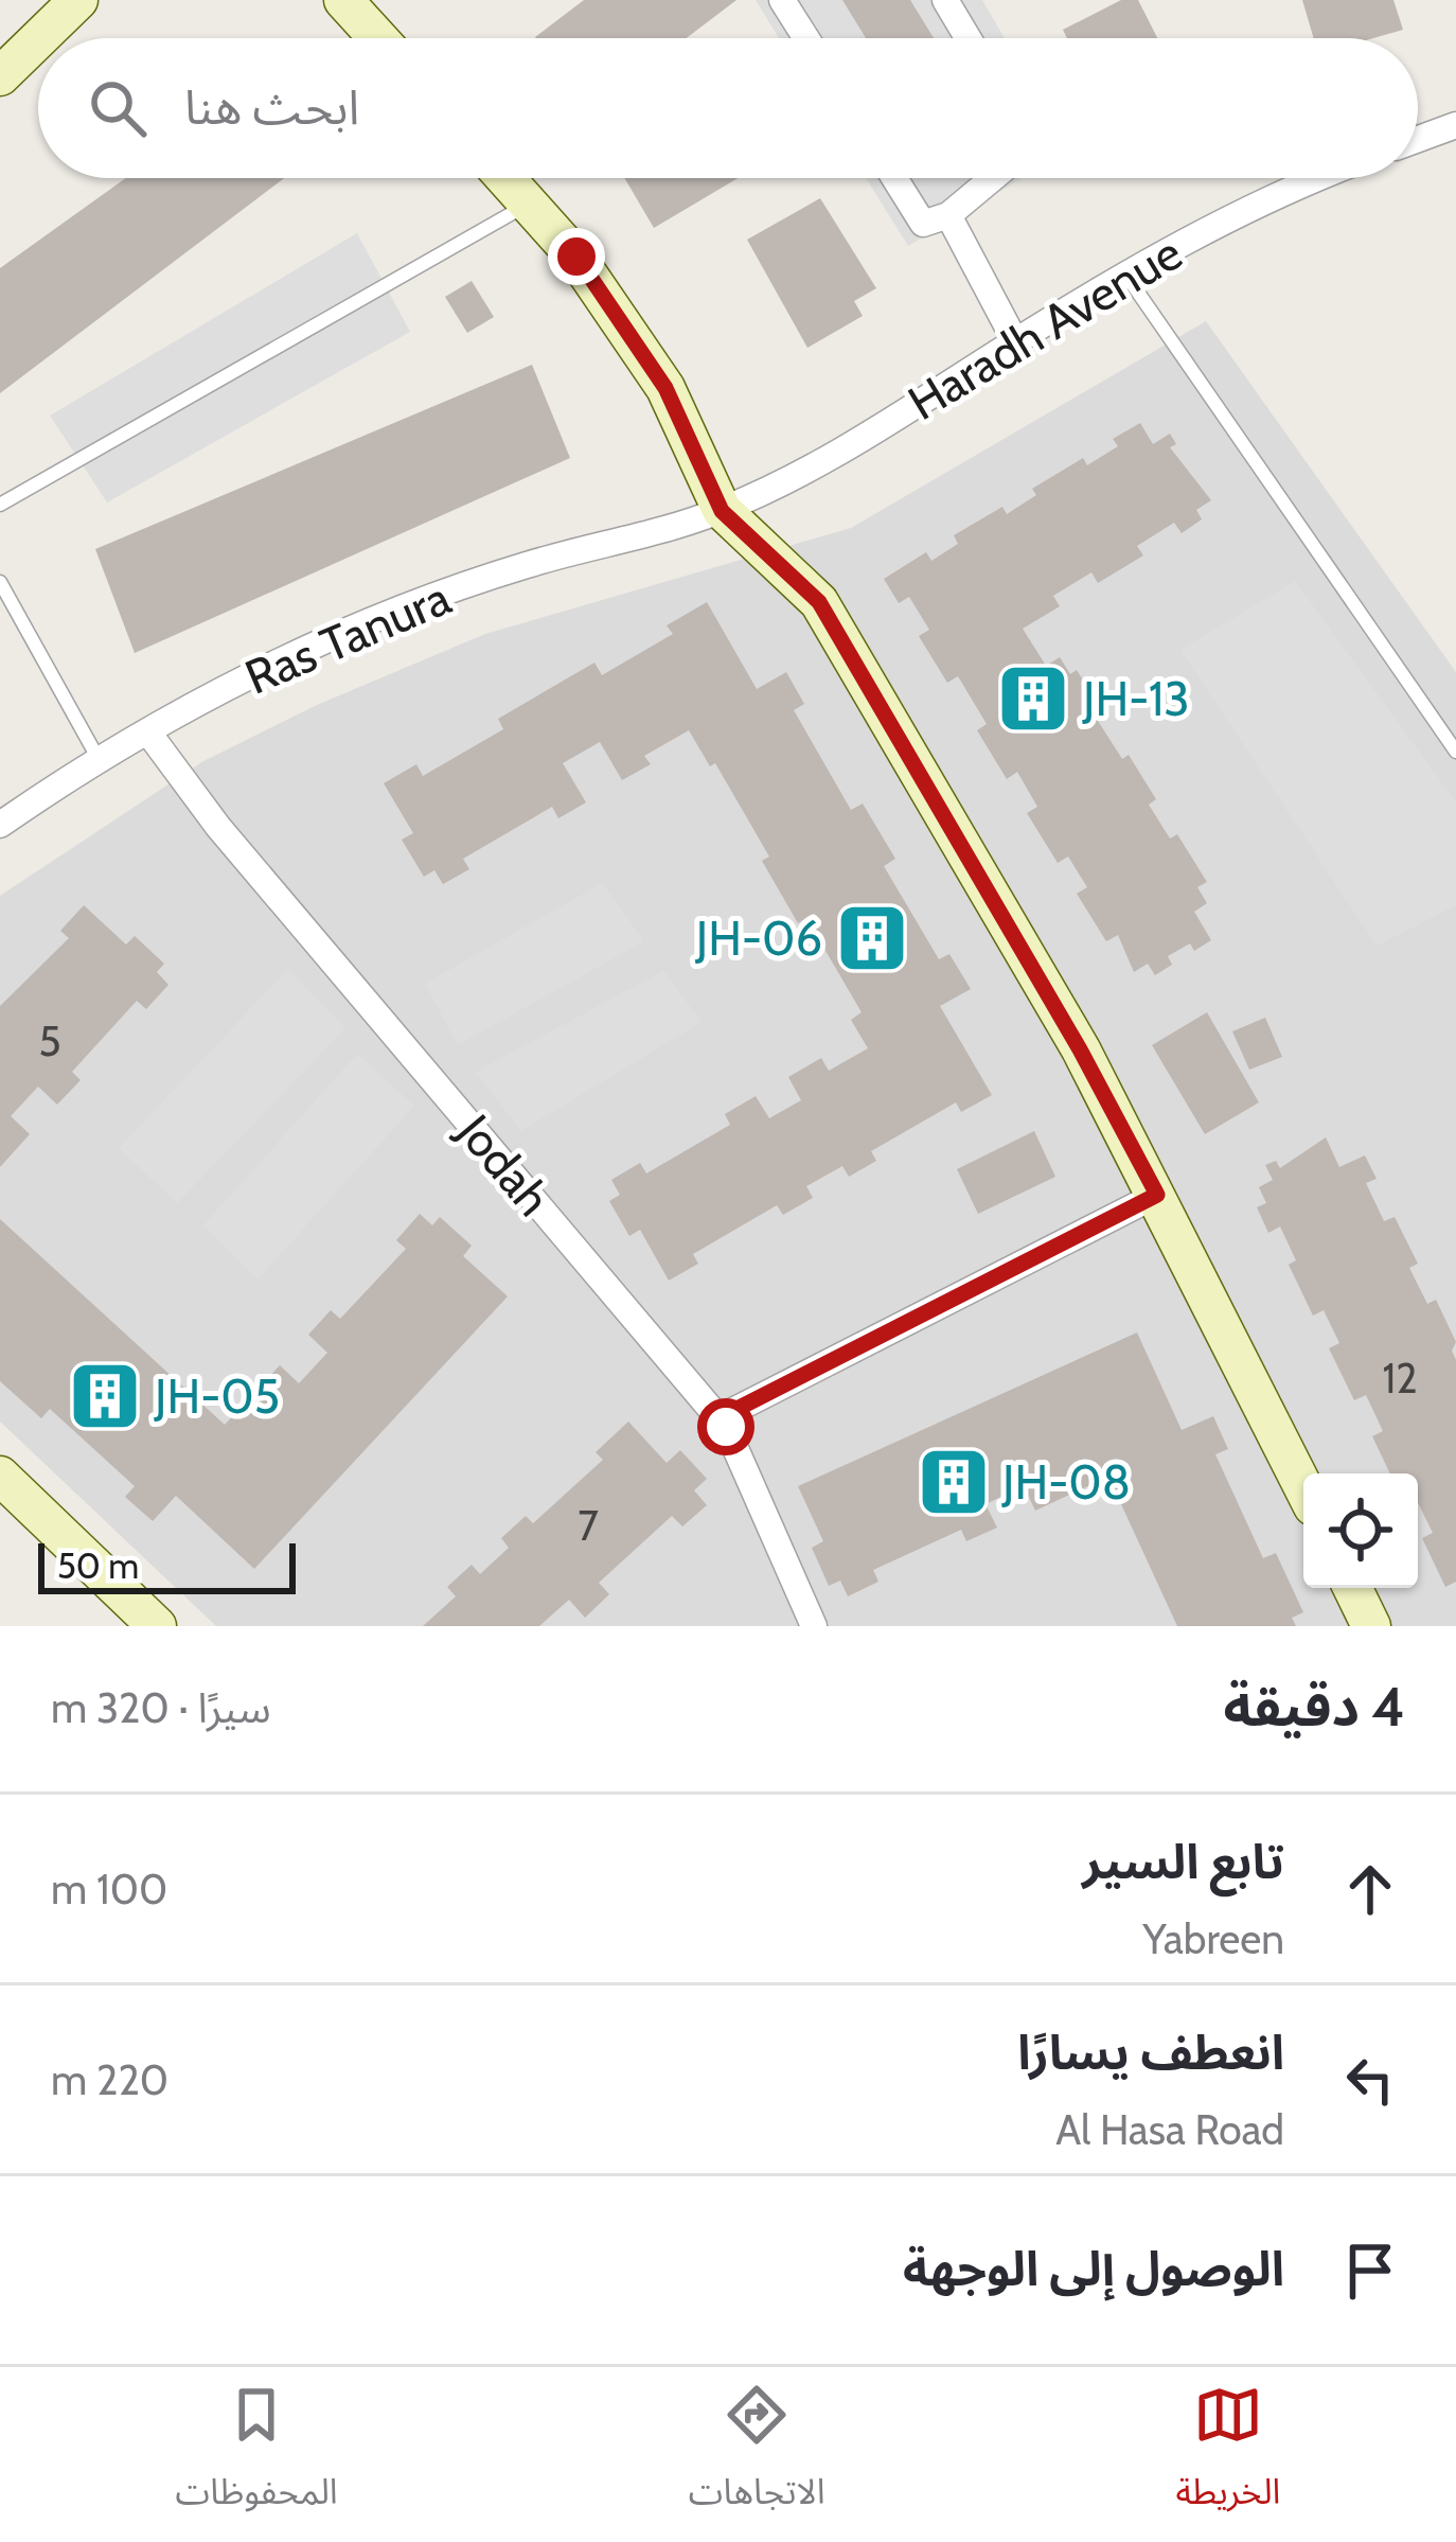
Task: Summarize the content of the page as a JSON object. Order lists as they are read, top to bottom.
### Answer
{
  "streets": {
    "street": ["Haradh Avenue", "Ras Tanura", "Jodah"]
  },
  "crossings": [
    ["Haradh Avenue", "Ras Tanura"],
    ["Ras Tanura", "Jodah"]
  ],
  "places": {
    "building": [
      "JH-13",
      "JH-06",
      "JH-05",
      "JH-08"
    ]
  },
  "house_numbers": ["5", "12", "7"],
  "scale_bar": "50 m",
  "page": {
    "search": "ابحث هنا",
    "scale": "50 m",
    "heading": ["4 دقيقة", "سيرًا · 320 m"],
    "list": [
      ["تابع السير", "Yabreen", "100 m"],
      ["انعطف يسارًا", "Al Hasa Road", "220 m"],
      "الوصول إلى الوجهة"
    ],
    "nav": ["الخريطة", "الاتجاهات", "المحفوظات"]
  }
}
